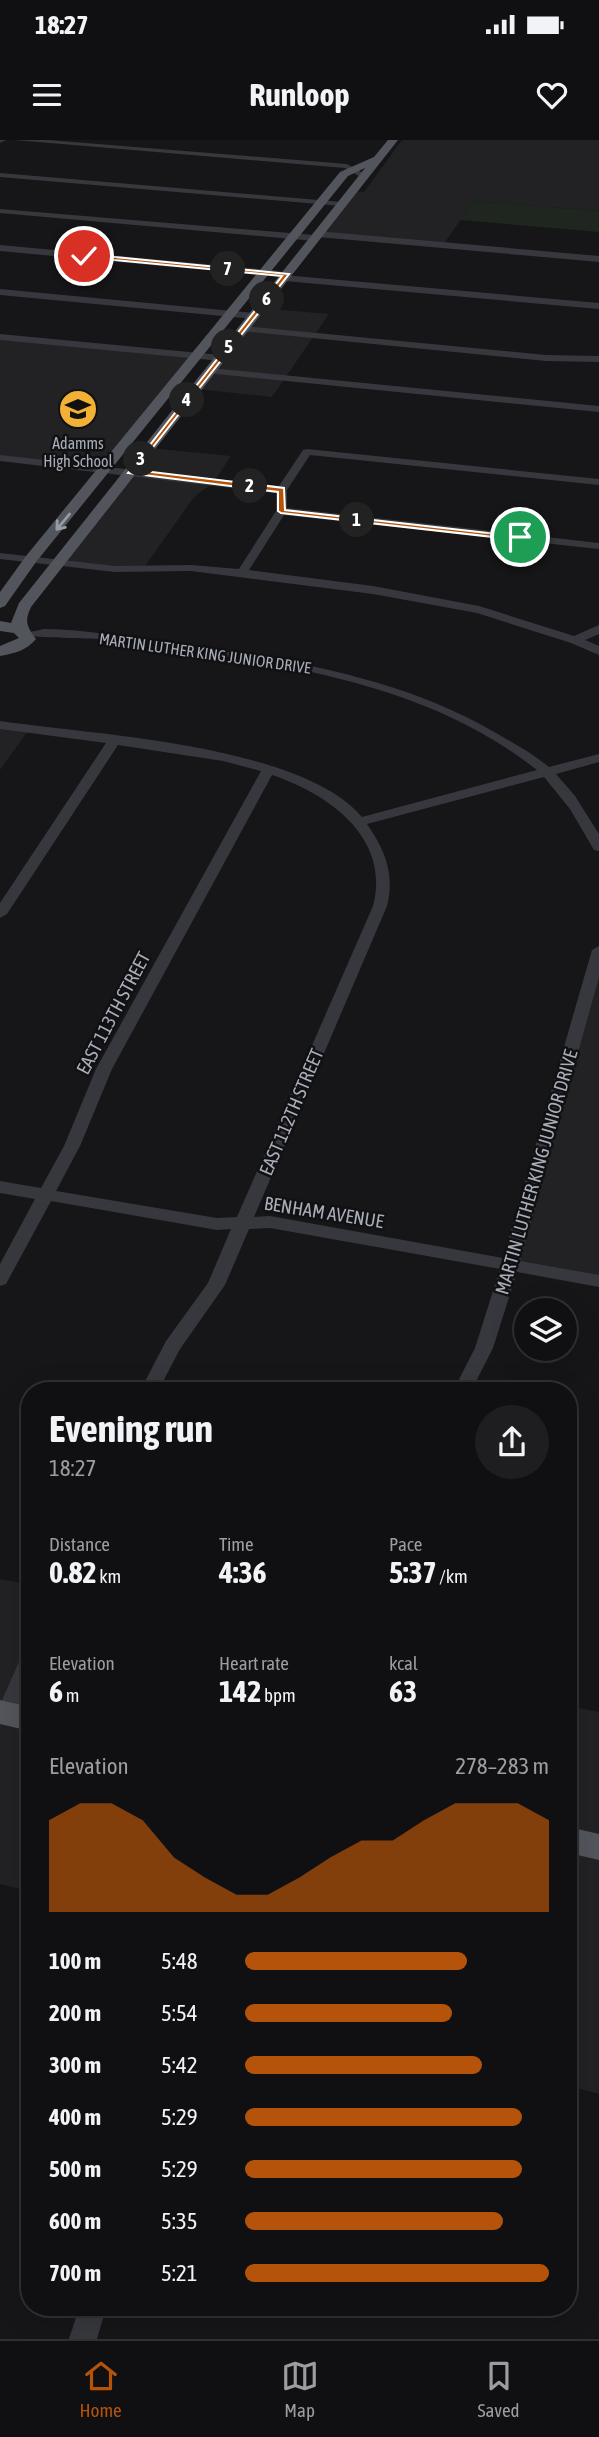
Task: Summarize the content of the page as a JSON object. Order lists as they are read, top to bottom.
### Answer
{
  "streets": {
    "street": [
      "MARTIN LUTHER KING JUNIOR DRIVE",
      "EAST 113TH STREET",
      "EAST 112TH STREET",
      "BENHAM AVENUE"
    ]
  },
  "crossings": [
    ["MARTIN LUTHER KING JUNIOR DRIVE", "BENHAM AVENUE"],
    ["EAST 113TH STREET", "BENHAM AVENUE"],
    ["EAST 112TH STREET", "BENHAM AVENUE"]
  ],
  "places": {
    "school or university": ["Adamms High School"]
  },
  "page": {
    "status": "18:27",
    "header": "Runloop",
    "pins": [
      "7",
      "6",
      "5",
      "4",
      "3",
      "2",
      "1"
    ],
    "heading": ["Evening run", "18:27"],
    "stats": [
      ["Distance", "0.82 km"],
      ["Time", "4:36"],
      ["Pace", "5:37 /km"],
      ["Elevation", "6 m"],
      ["Heart rate", "142 bpm"],
      ["kcal", "63"]
    ],
    "chart": ["Elevation", "278–283 m"],
    "list": [
      {
        "name": "100 m",
        "note": "5:48"
      },
      {
        "name": "200 m",
        "note": "5:54"
      },
      {
        "name": "300 m",
        "note": "5:42"
      },
      {
        "name": "400 m",
        "note": "5:29"
      },
      {
        "name": "500 m",
        "note": "5:29"
      },
      {
        "name": "600 m",
        "note": "5:35"
      },
      {
        "name": "700 m",
        "note": "5:21"
      }
    ],
    "tabs": ["Home", "Map", "Saved"]
  }
}
